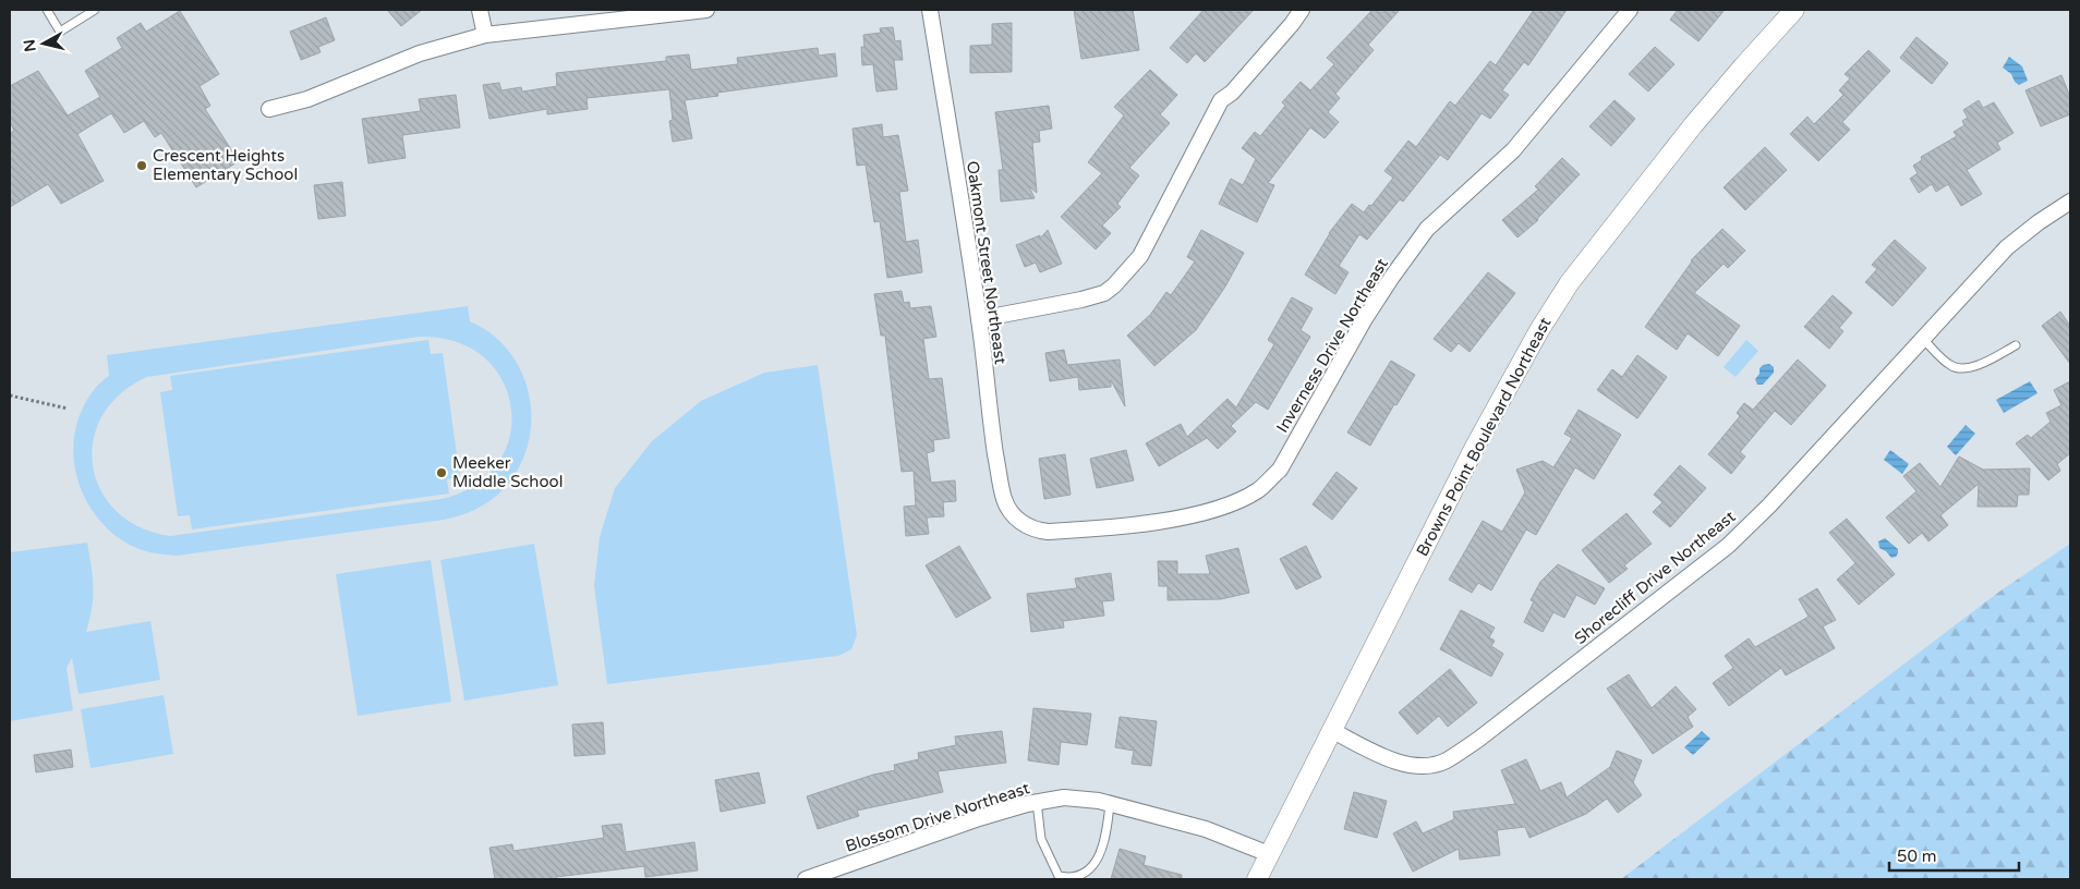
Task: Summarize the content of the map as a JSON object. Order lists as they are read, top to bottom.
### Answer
{
  "streets": {
    "street": [
      "Oakmont Street Northeast",
      "Inverness Drive Northeast",
      "Browns Point Boulevard Northeast",
      "Shorecliff Drive Northeast",
      "Blossom Drive Northeast"
    ]
  },
  "crossings": [
    ["Oakmont Street Northeast", "Inverness Drive Northeast"],
    ["Browns Point Boulevard Northeast", "Shorecliff Drive Northeast"],
    ["Browns Point Boulevard Northeast", "Blossom Drive Northeast"]
  ],
  "places": ["Crescent Heights Elementary School", "Meeker Middle School"],
  "scale_bar": "50 m",
  "north": "left"
}
